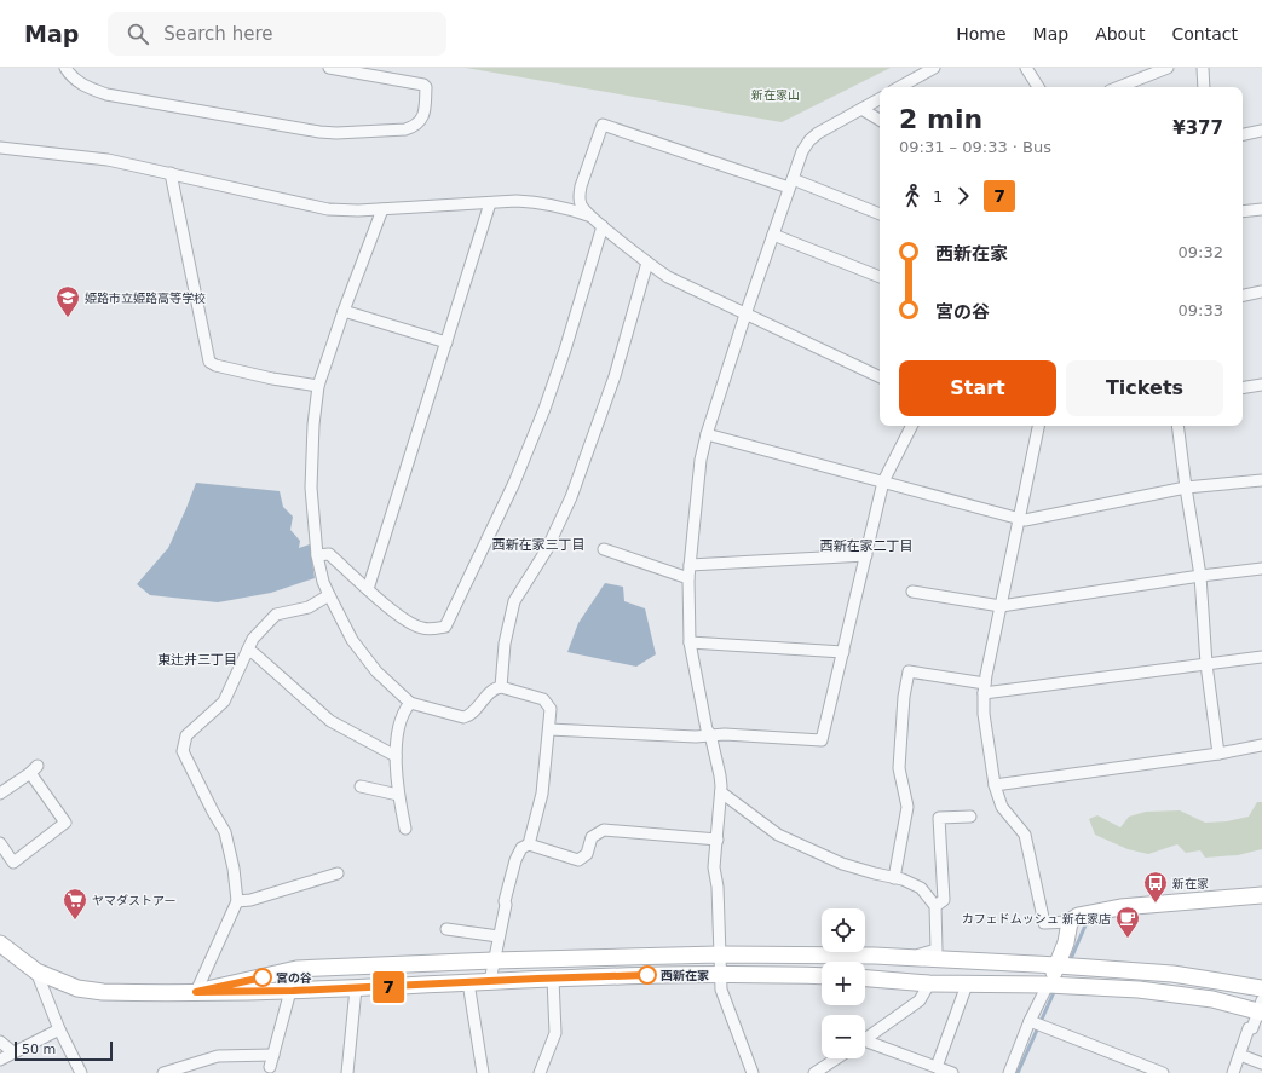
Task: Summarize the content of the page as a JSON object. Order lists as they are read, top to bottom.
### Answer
{
  "districts": ["西新在家三丁目", "西新在家二丁目", "東辻井三丁目"],
  "parks": ["新在家山"],
  "places": {
    "school or university": ["姫路市立姫路高等学校"],
    "bus stop": ["新在家"],
    "supermarket": ["ヤマダストアー"],
    "cafe": ["カフェドムッシュ 新在家店"],
    "other": ["西新在家", "宮の谷"]
  },
  "lines": ["bus line 7"],
  "scale_bar": "50 m",
  "page": {
    "header": "Map",
    "search": "Search here",
    "nav": [
      "Home",
      "Map",
      "About",
      "Contact"
    ],
    "on_map": "7",
    "heading": ["2 min", "09:31 – 09:33 · Bus", "¥377"],
    "legs": ["1", "7"],
    "list": [
      {
        "name": "西新在家",
        "value": "09:32"
      },
      {
        "name": "宮の谷",
        "value": "09:33"
      }
    ],
    "buttons": ["Start", "Tickets"],
    "map_buttons": ["+", "−"],
    "scale": "50 m"
  }
}
